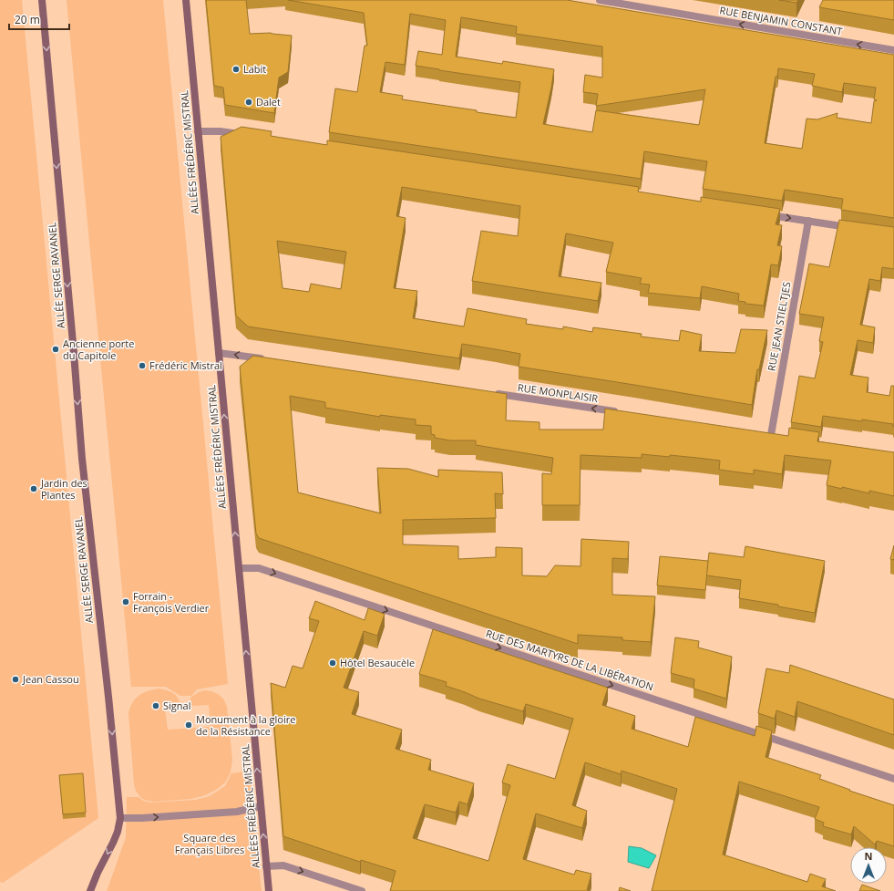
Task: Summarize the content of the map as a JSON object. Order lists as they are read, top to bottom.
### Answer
{
  "streets": {
    "main road": ["ALLÉES FRÉDÉRIC MISTRAL", "ALLÉE SERGE RAVANEL"],
    "street": [
      "RUE BENJAMIN CONSTANT",
      "RUE JEAN STIELTJES",
      "RUE MONPLAISIR",
      "RUE DES MARTYRS DE LA LIBÉRATION"
    ]
  },
  "crossings": [
    ["ALLÉES FRÉDÉRIC MISTRAL", "RUE DES MARTYRS DE LA LIBÉRATION"]
  ],
  "one_way": [
    "RUE BENJAMIN CONSTANT",
    "ALLÉES FRÉDÉRIC MISTRAL",
    "ALLÉE SERGE RAVANEL",
    "RUE MONPLAISIR",
    "RUE DES MARTYRS DE LA LIBÉRATION"
  ],
  "parks": ["Square des Français Libres"],
  "places": [
    "Labit",
    "Dalet",
    "Ancienne porte du Capitole",
    "Frédéric Mistral",
    "Jardin des Plantes",
    "Forrain - François Verdier",
    "Hôtel Besaucèle",
    "Jean Cassou",
    "Signal",
    "Monument à la gloire de la Résistance"
  ],
  "scale_bar": "20 m",
  "north": "top"
}
